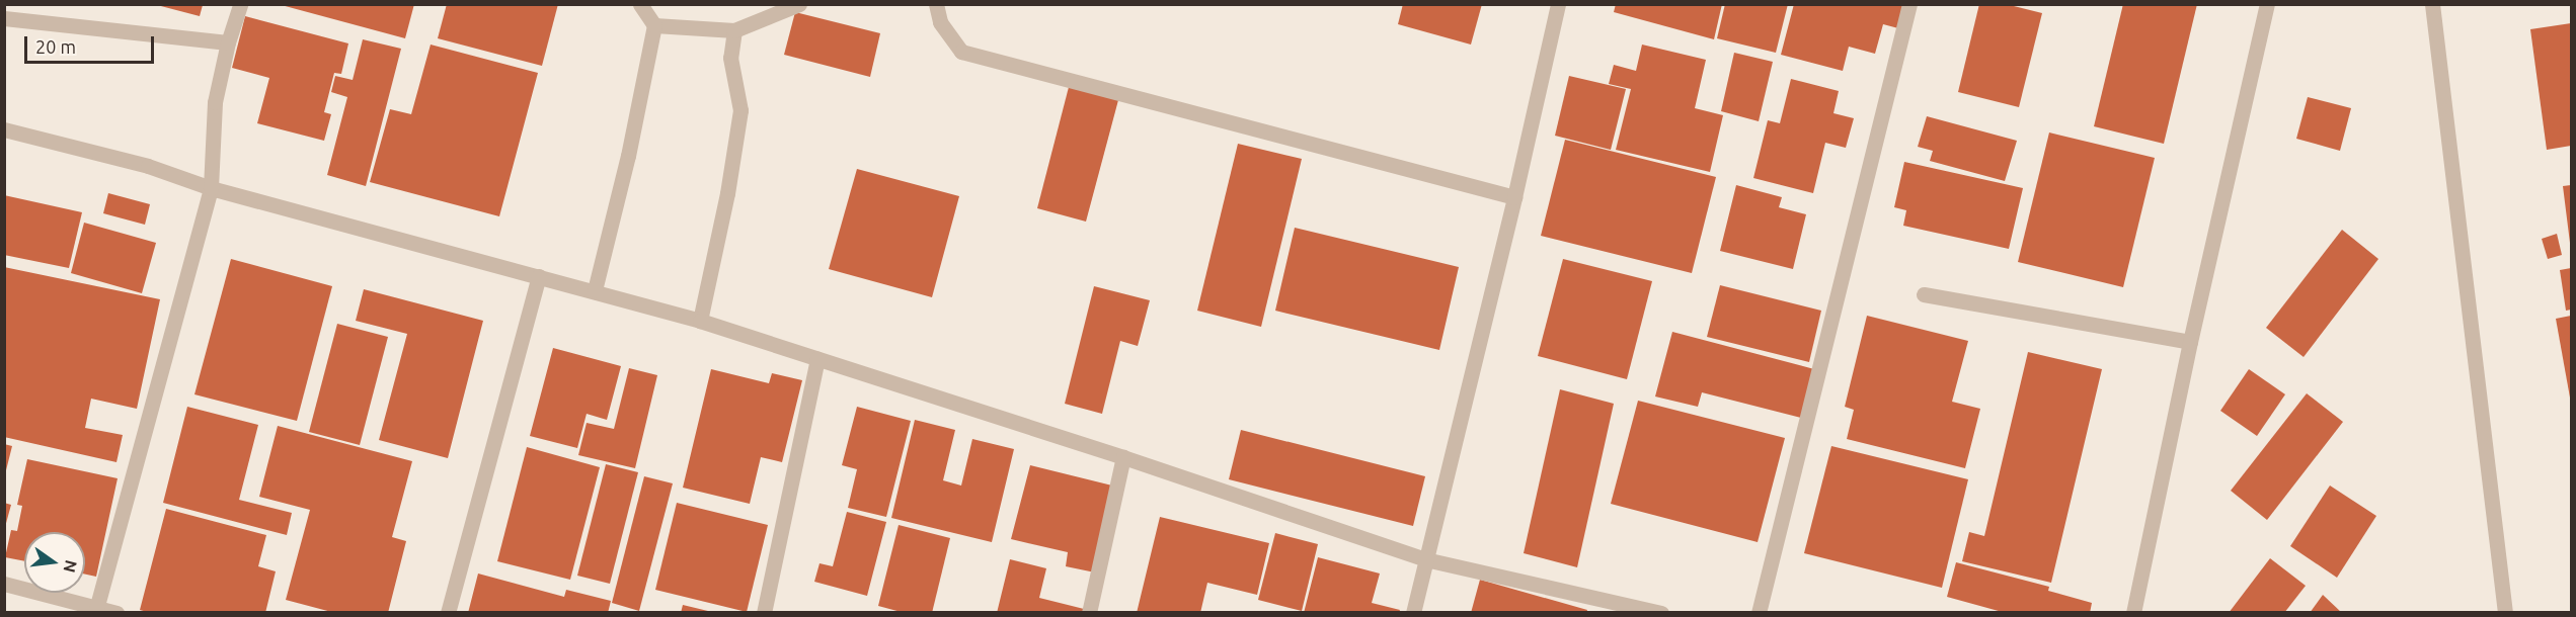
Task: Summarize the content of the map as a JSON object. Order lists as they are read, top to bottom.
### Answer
{
  "scale_bar": "20 m",
  "north": "right"
}
